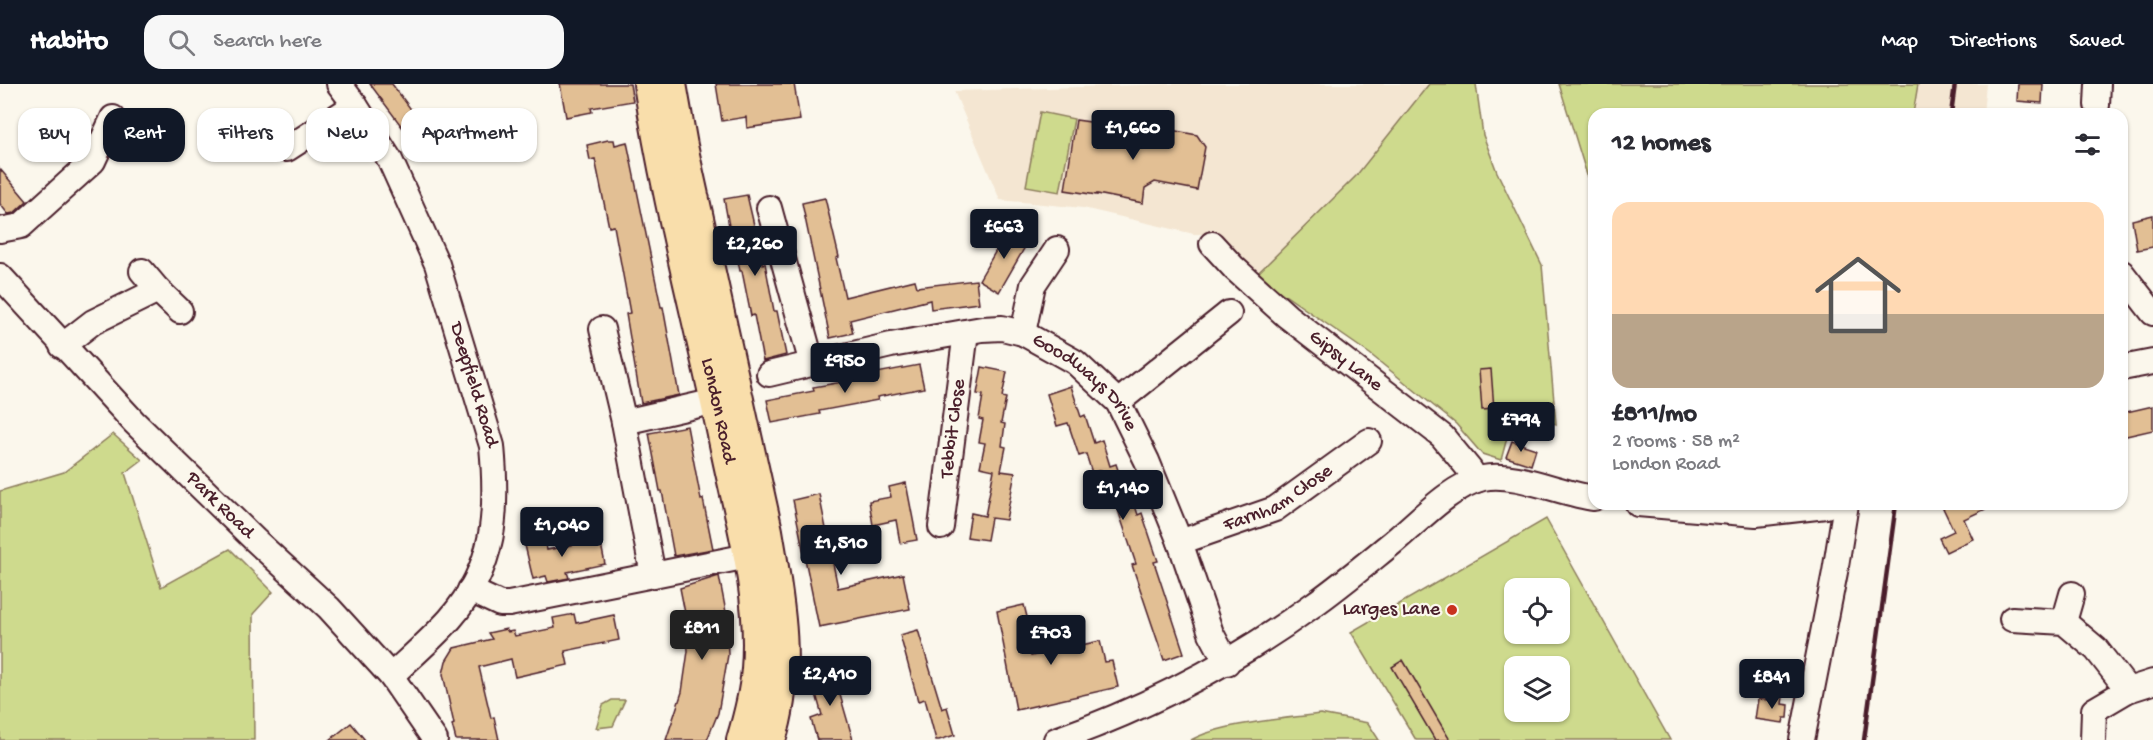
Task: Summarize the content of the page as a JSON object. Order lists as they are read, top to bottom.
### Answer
{
  "streets": {
    "main road": ["London Road"],
    "street": [
      "Gipsy Lane",
      "Deepfield Road",
      "Goodways Drive",
      "Tebbit Close",
      "Farnham Close",
      "Park Road"
    ]
  },
  "crossings": [
    ["Deepfield Road", "Park Road"],
    ["Goodways Drive", "Tebbit Close"],
    ["Goodways Drive", "Farnham Close"]
  ],
  "places": ["Larges Lane"],
  "page": {
    "header": "Habito",
    "search": "Search here",
    "nav": ["Map", "Directions", "Saved"],
    "chip": [
      "Buy",
      "Rent",
      "Filters",
      "New",
      "Apartment"
    ],
    "heading": "12 homes",
    "price": [
      "£1,660",
      "£663",
      "£2,260",
      "£950",
      "£794",
      "£1,140",
      "£1,040",
      "£1,510",
      "£811",
      "£703",
      "£2,410",
      "£841"
    ],
    "list": [
      {
        "name": "£811/mo",
        "note": "2 rooms · 58 m² · London Road"
      }
    ]
  }
}
